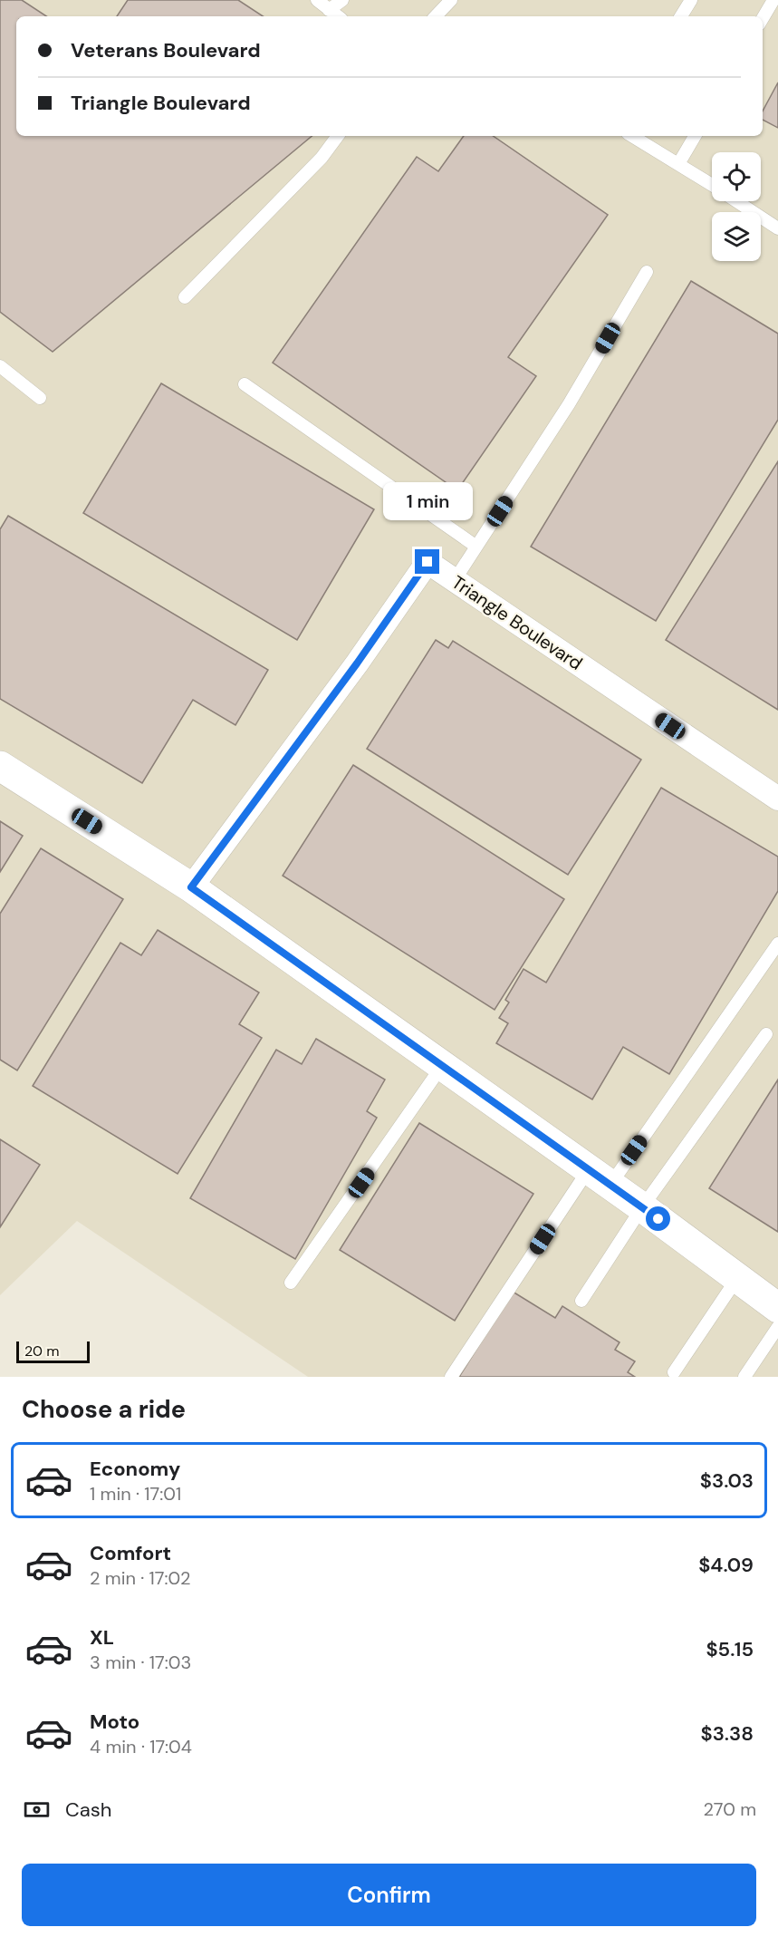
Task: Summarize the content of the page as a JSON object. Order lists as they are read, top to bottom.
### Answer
{
  "streets": {
    "street": ["Triangle Boulevard"]
  },
  "scale_bar": "20 m",
  "page": {
    "banner": ["Veterans Boulevard", "Triangle Boulevard"],
    "bubble": "1 min",
    "scale": "20 m",
    "heading": "Choose a ride",
    "list": [
      {
        "name": "Economy",
        "note": "1 min · 17:01",
        "value": "$3.03"
      },
      {
        "name": "Comfort",
        "note": "2 min · 17:02",
        "value": "$4.09"
      },
      {
        "name": "XL",
        "note": "3 min · 17:03",
        "value": "$5.15"
      },
      {
        "name": "Moto",
        "note": "4 min · 17:04",
        "value": "$3.38"
      }
    ],
    "pay": ["Cash", "270 m"],
    "buttons": "Confirm"
  }
}
